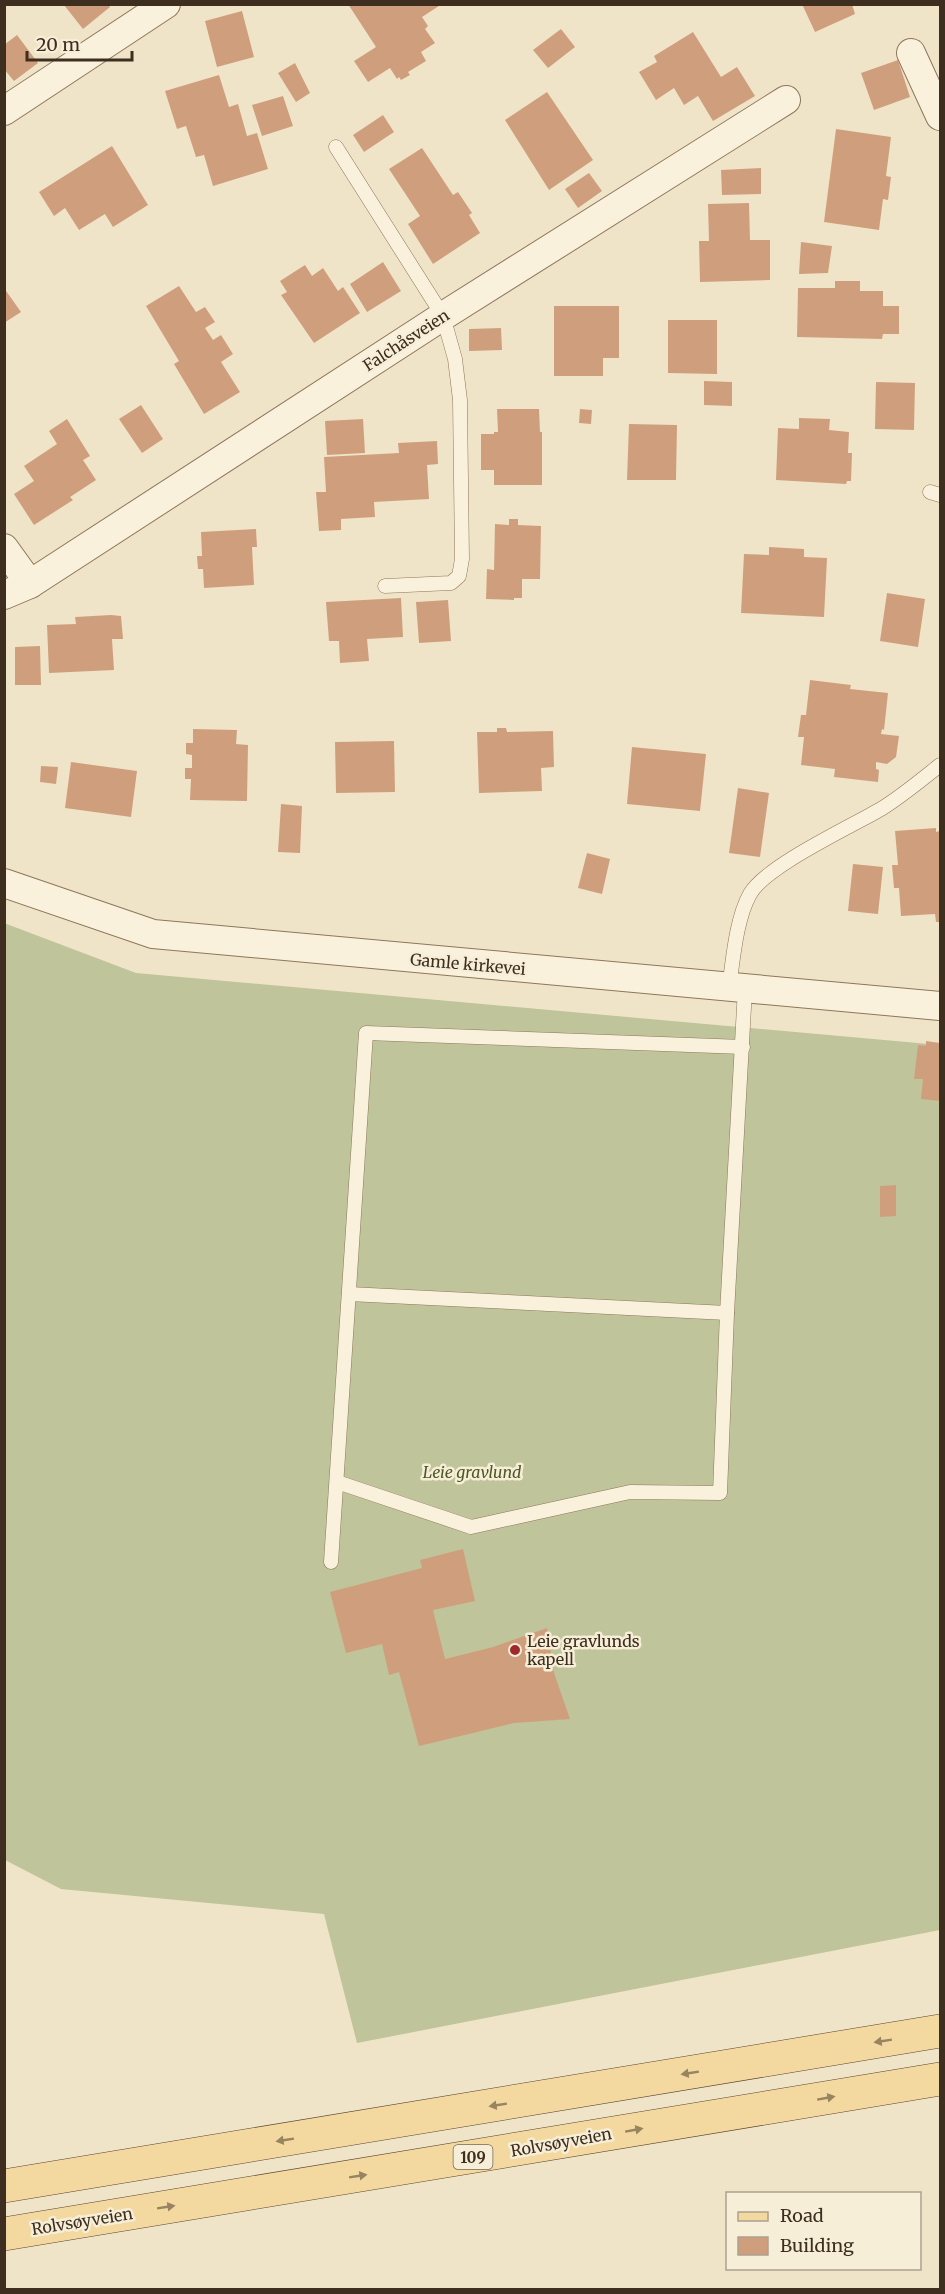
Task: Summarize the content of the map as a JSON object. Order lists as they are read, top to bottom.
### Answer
{
  "streets": {
    "main road": ["Rolvsøyveien", "109"],
    "street": ["Falchåsveien", "Gamle kirkevei"]
  },
  "parks": ["Leie gravlund"],
  "places": ["Leie gravlunds kapell"],
  "legend": ["Road", "Building"],
  "scale_bar": "20 m"
}
